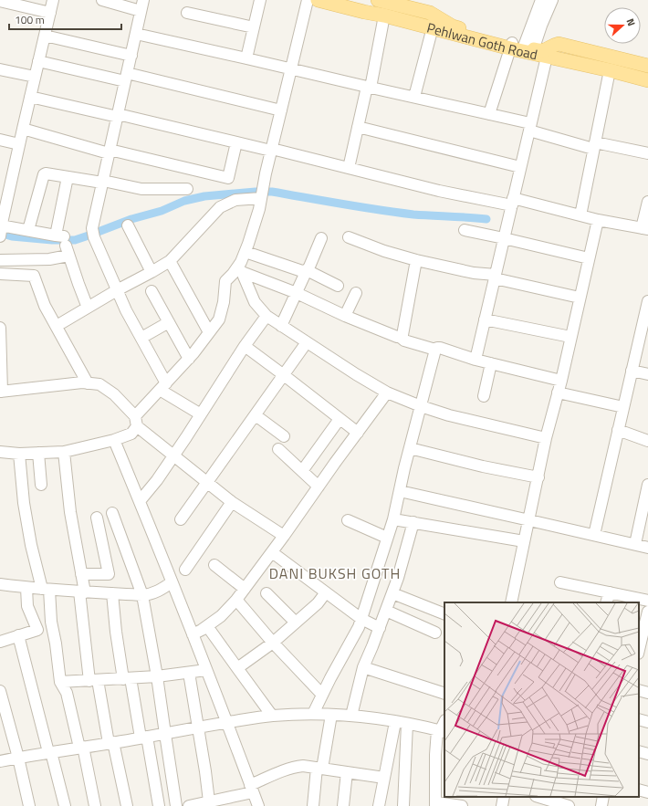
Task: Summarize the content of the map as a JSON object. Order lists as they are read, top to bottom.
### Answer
{
  "streets": {
    "main road": ["Pehlwan Goth Road"]
  },
  "districts": ["DANI BUKSH GOTH"],
  "scale_bar": "100 m",
  "north": "right"
}
